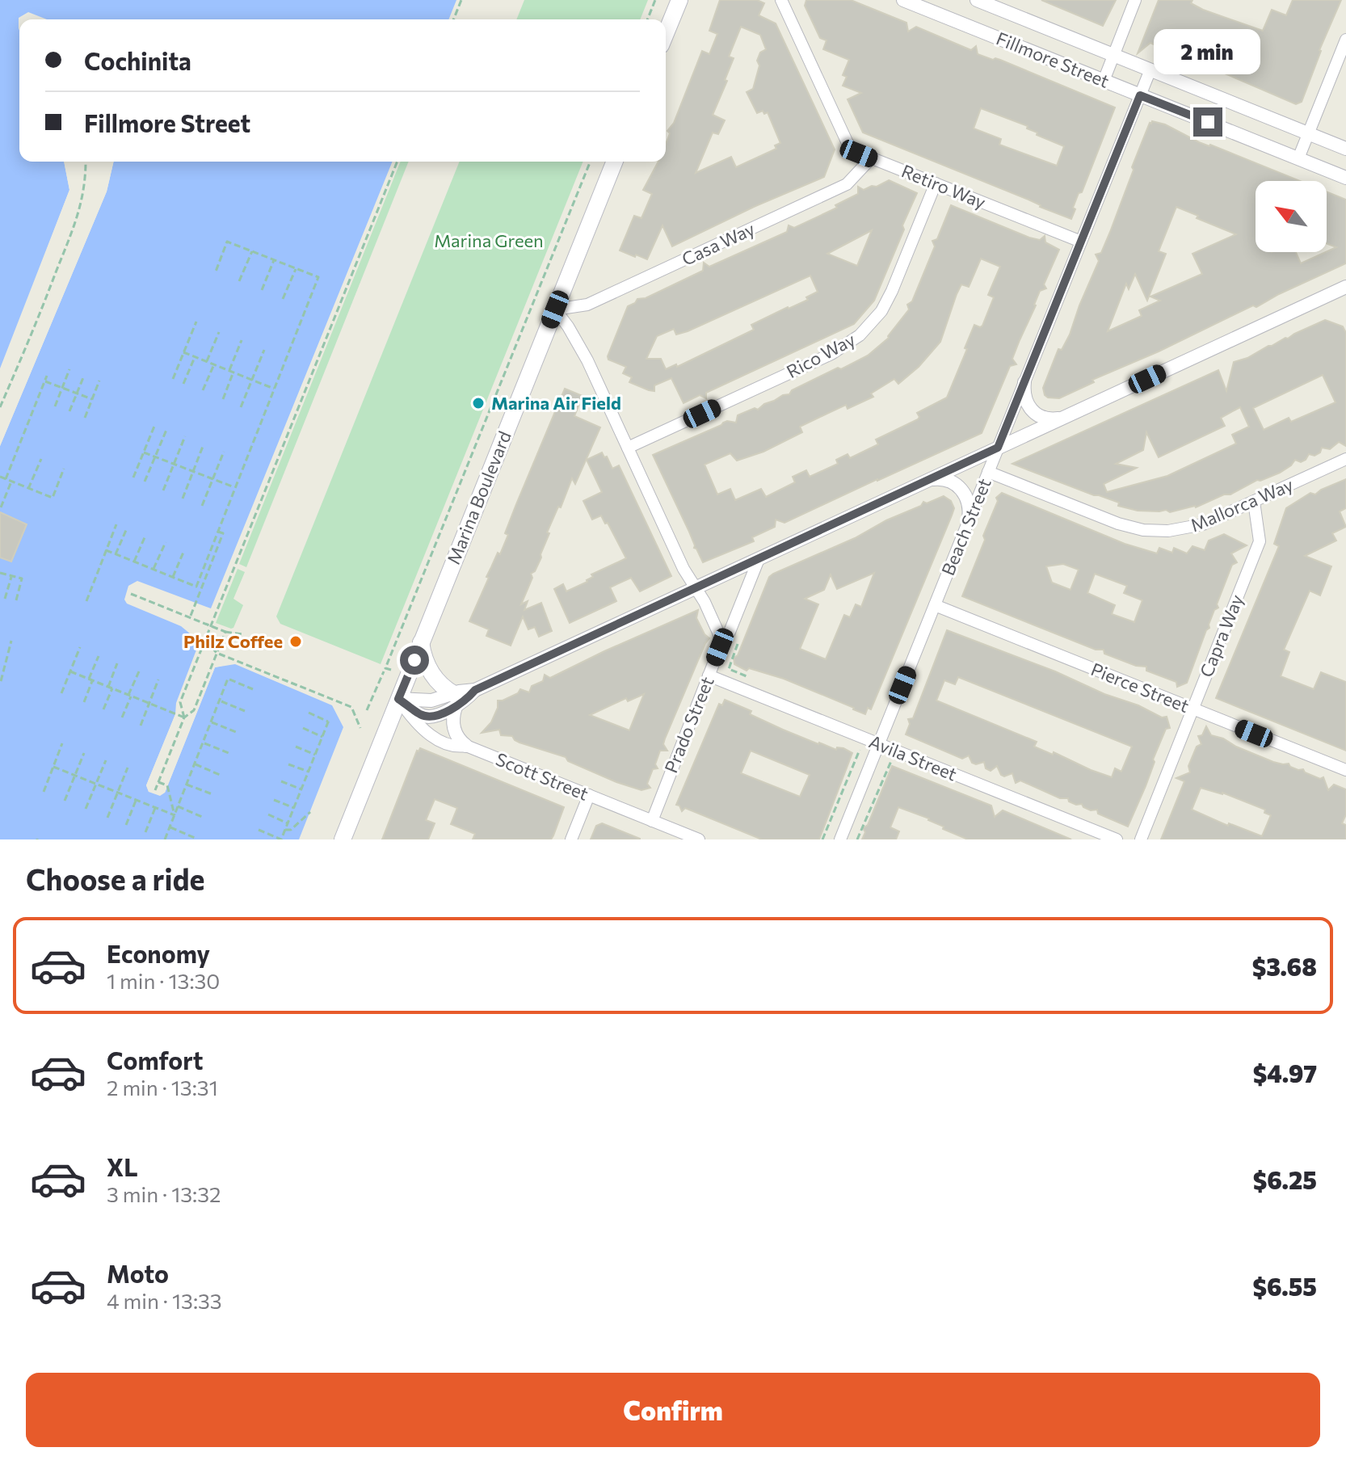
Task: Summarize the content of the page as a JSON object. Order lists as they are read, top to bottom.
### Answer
{
  "streets": {
    "main road": ["Marina Boulevard"],
    "street": [
      "Fillmore Street",
      "Retiro Way",
      "Casa Way",
      "Rico Way",
      "Mallorca Way",
      "Beach Street",
      "Capra Way",
      "Pierce Street",
      "Prado Street",
      "Avila Street",
      "Scott Street"
    ]
  },
  "crossings": [
    ["Fillmore Street", "Beach Street"],
    ["Retiro Way", "Casa Way"],
    ["Retiro Way", "Rico Way"],
    ["Retiro Way", "Beach Street"],
    ["Casa Way", "Marina Boulevard"],
    ["Marina Boulevard", "Scott Street"],
    ["Mallorca Way", "Beach Street"],
    ["Mallorca Way", "Capra Way"],
    ["Beach Street", "Pierce Street"],
    ["Beach Street", "Avila Street"],
    ["Capra Way", "Pierce Street"],
    ["Prado Street", "Avila Street"],
    ["Prado Street", "Scott Street"]
  ],
  "parks": ["Marina Green"],
  "places": ["Marina Air Field", "Philz Coffee"],
  "north": "top left",
  "page": {
    "banner": ["Cochinita", "Fillmore Street"],
    "bubble": "2 min",
    "heading": "Choose a ride",
    "list": [
      {
        "name": "Economy",
        "note": "1 min · 13:30",
        "value": "$3.68"
      },
      {
        "name": "Comfort",
        "note": "2 min · 13:31",
        "value": "$4.97"
      },
      {
        "name": "XL",
        "note": "3 min · 13:32",
        "value": "$6.25"
      },
      {
        "name": "Moto",
        "note": "4 min · 13:33",
        "value": "$6.55"
      }
    ],
    "buttons": "Confirm"
  }
}
